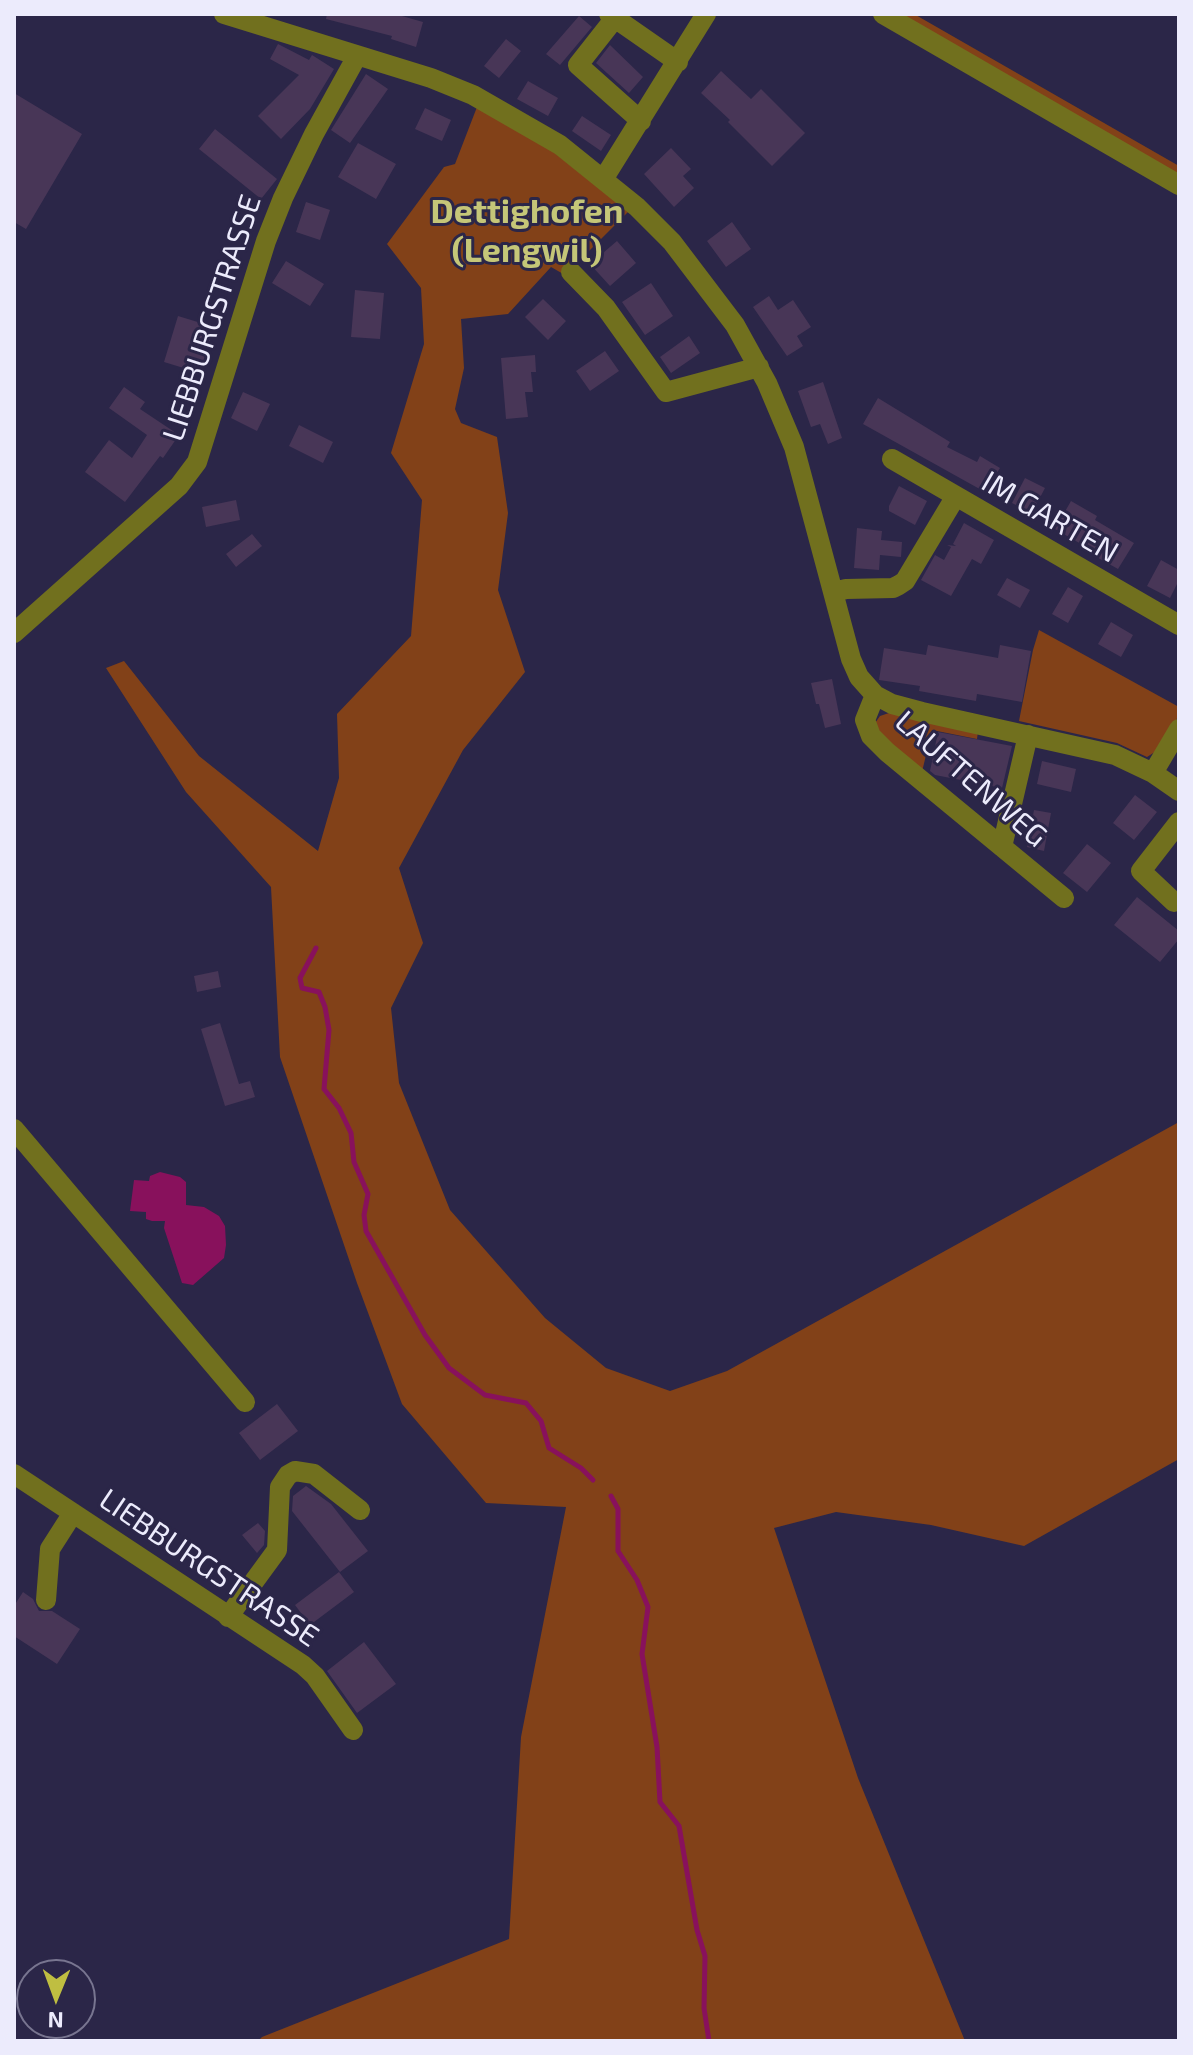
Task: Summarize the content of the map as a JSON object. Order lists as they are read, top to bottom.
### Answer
{
  "streets": {
    "street": ["LIEBBURGSTRASSE", "IM GARTEN", "LAUFTENWEG"]
  },
  "districts": ["Dettighofen (Lengwil)"],
  "north": "bottom"
}
